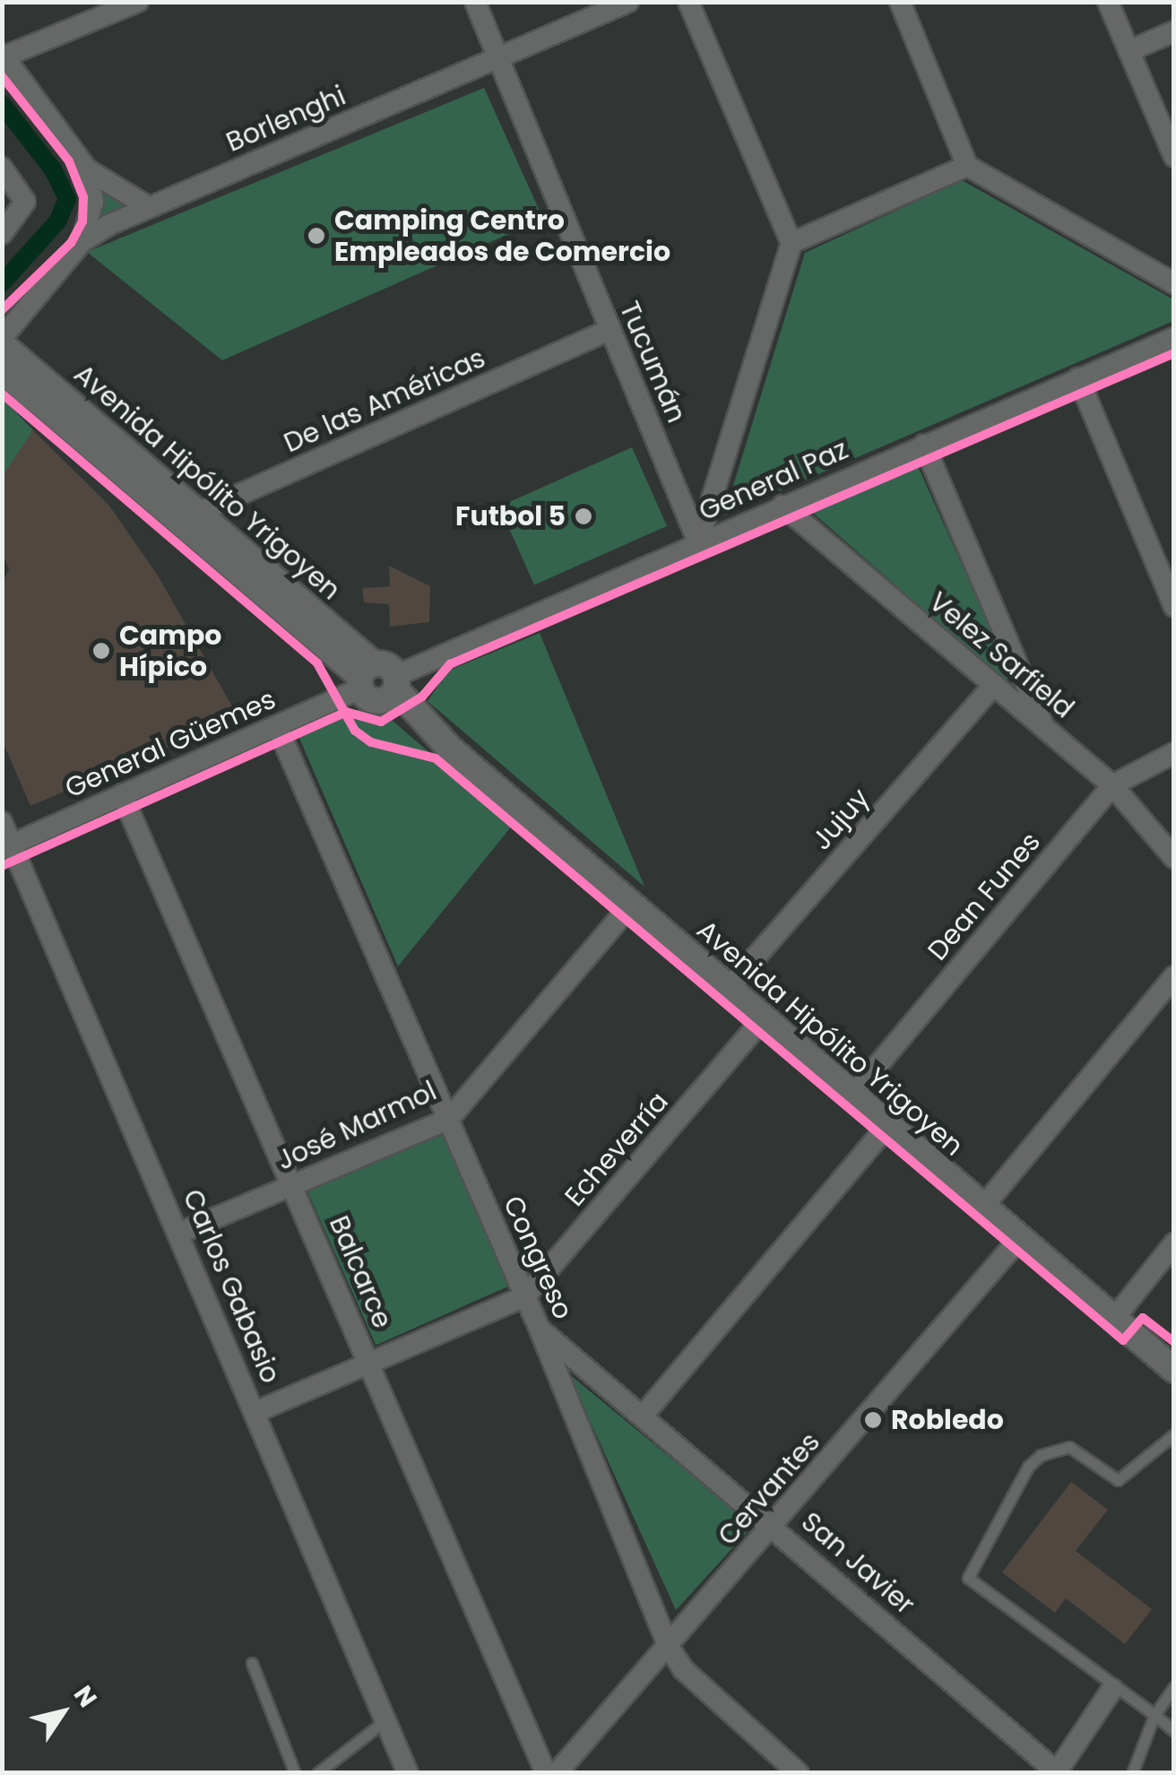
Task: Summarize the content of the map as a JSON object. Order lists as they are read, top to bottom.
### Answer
{
  "streets": {
    "street": [
      "Borlenghi",
      "Tucumán",
      "De las Américas",
      "General Paz",
      "Avenida Hipólito Yrigoyen",
      "Velez Sarfield",
      "General Güemes",
      "Jujuy",
      "Dean Funes",
      "José Marmol",
      "Echeverría",
      "Congreso",
      "Balcarce",
      "Carlos Gabasio",
      "Cervantes",
      "San Javier"
    ]
  },
  "crossings": [
    ["Borlenghi", "Tucumán"],
    ["Borlenghi", "Avenida Hipólito Yrigoyen"],
    ["Tucumán", "De las Américas"],
    ["Tucumán", "General Paz"],
    ["De las Américas", "Avenida Hipólito Yrigoyen"],
    ["General Paz", "Avenida Hipólito Yrigoyen"],
    ["General Paz", "Velez Sarfield"],
    ["General Paz", "General Güemes"],
    ["Avenida Hipólito Yrigoyen", "General Güemes"],
    ["Avenida Hipólito Yrigoyen", "Jujuy"],
    ["Avenida Hipólito Yrigoyen", "Dean Funes"],
    ["Avenida Hipólito Yrigoyen", "José Marmol"],
    ["Avenida Hipólito Yrigoyen", "Echeverría"],
    ["Avenida Hipólito Yrigoyen", "Cervantes"],
    ["Velez Sarfield", "Jujuy"],
    ["Velez Sarfield", "Dean Funes"],
    ["General Güemes", "Congreso"],
    ["General Güemes", "Balcarce"],
    ["General Güemes", "Carlos Gabasio"],
    ["José Marmol", "Congreso"],
    ["José Marmol", "Balcarce"],
    ["José Marmol", "Carlos Gabasio"],
    ["Echeverría", "Congreso"],
    ["Echeverría", "Balcarce"],
    ["Echeverría", "Carlos Gabasio"],
    ["Congreso", "Cervantes"],
    ["Congreso", "San Javier"],
    ["Cervantes", "San Javier"]
  ],
  "places": [
    "Camping Centro Empleados de Comercio",
    "Futbol 5",
    "Campo Hípico",
    "Robledo"
  ],
  "north": "top right"
}
